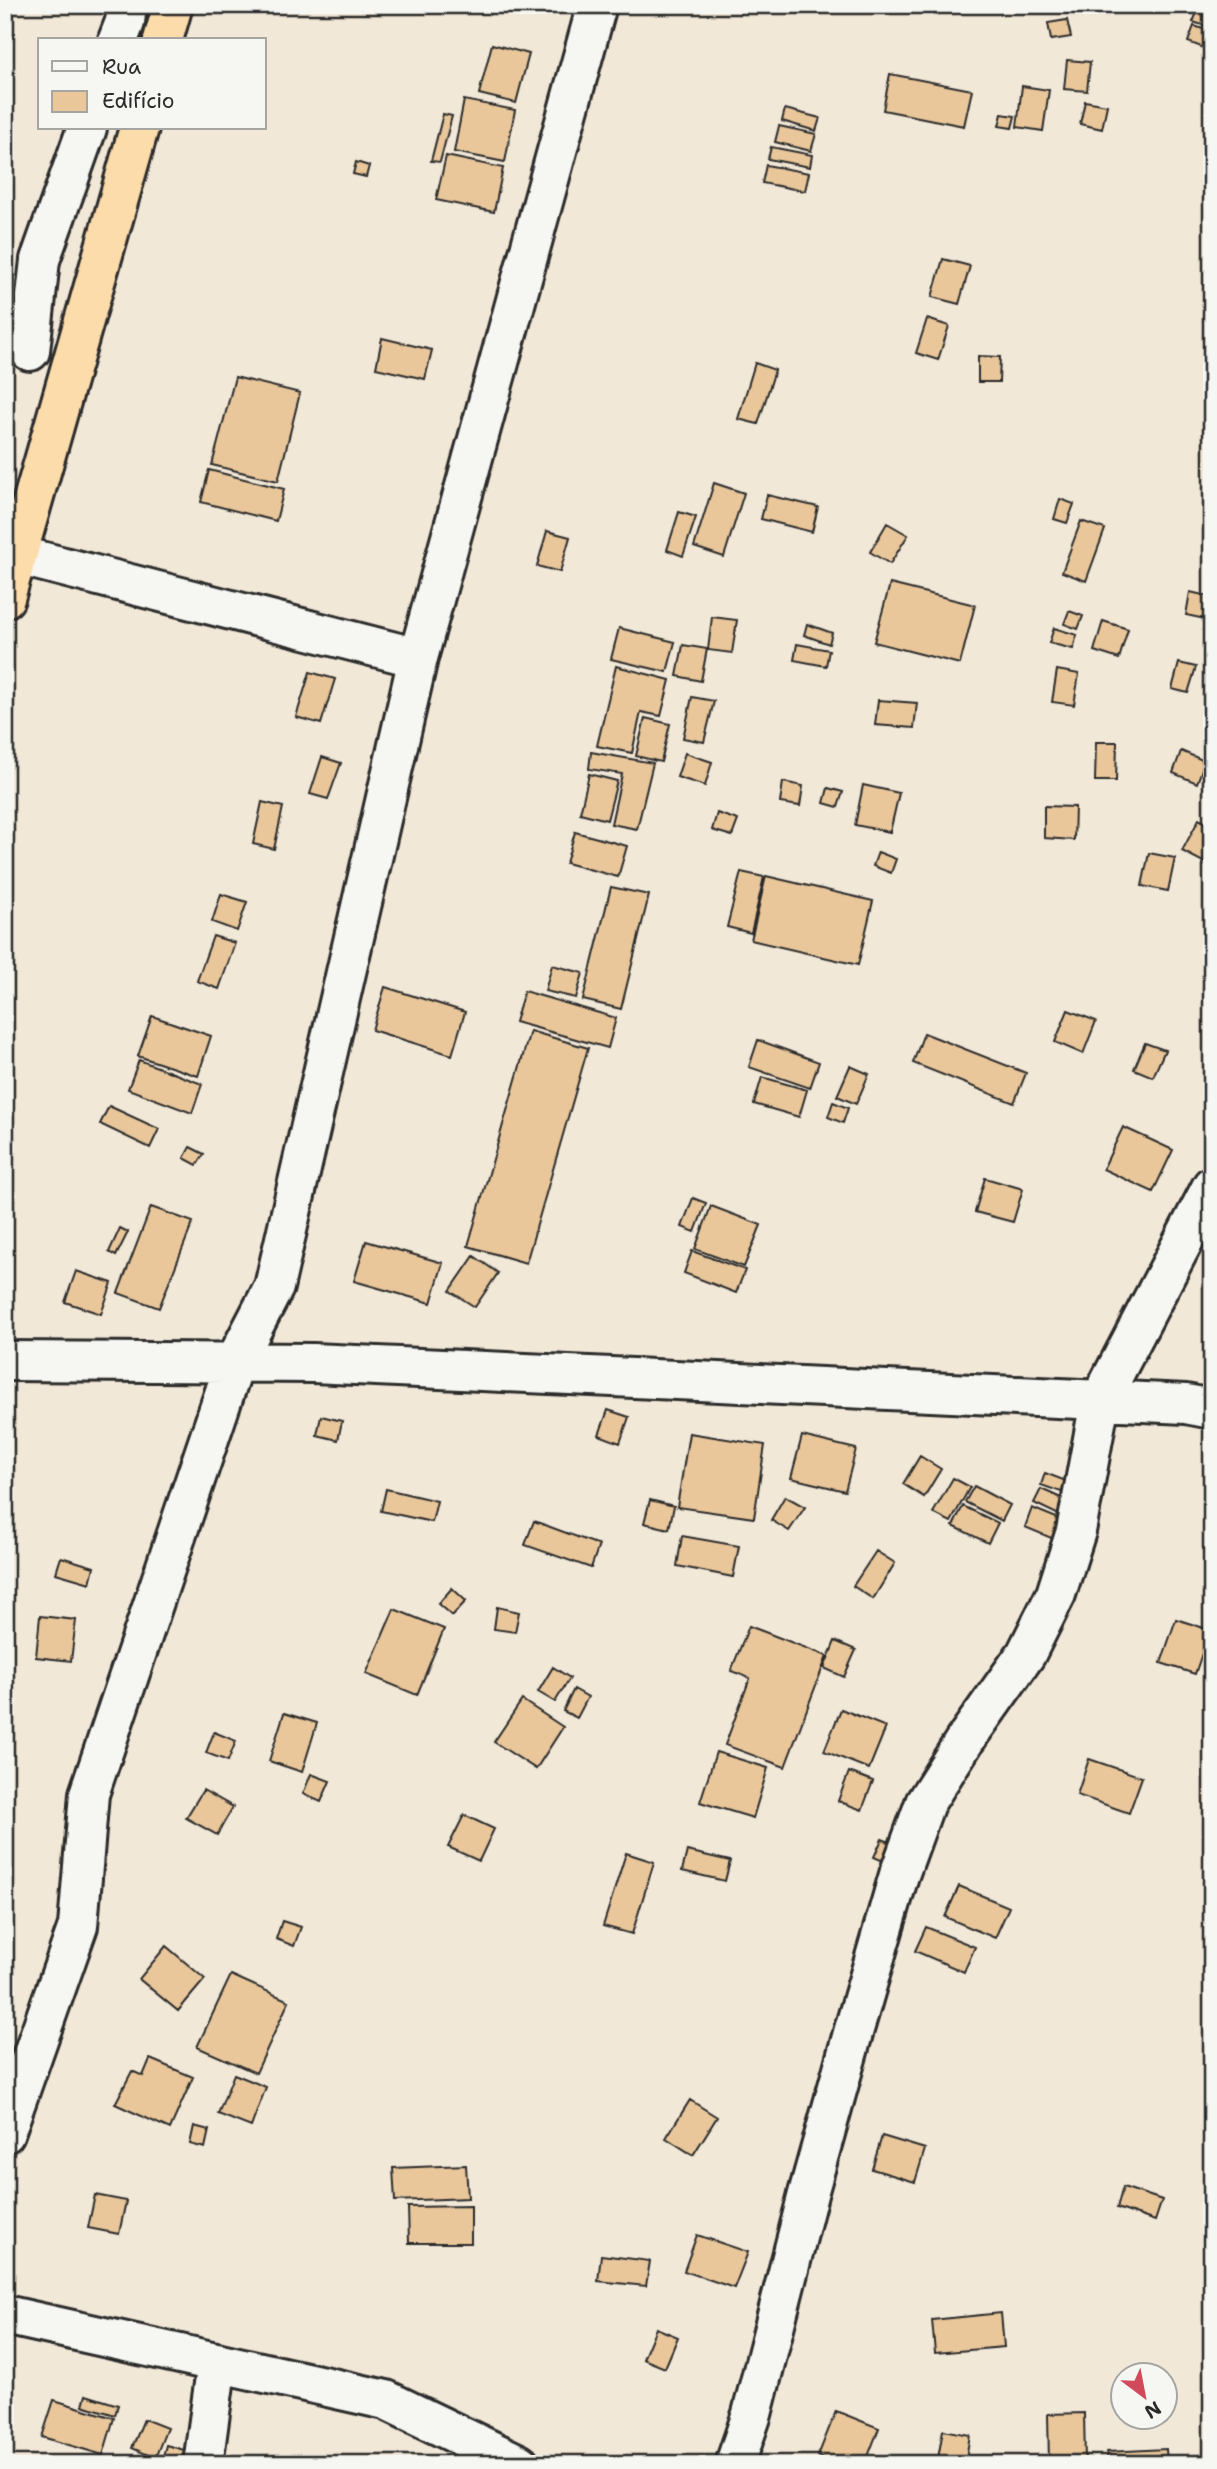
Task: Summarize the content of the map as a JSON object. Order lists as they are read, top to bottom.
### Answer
{
  "legend": ["Rua", "Edifício"],
  "north": "bottom right"
}
